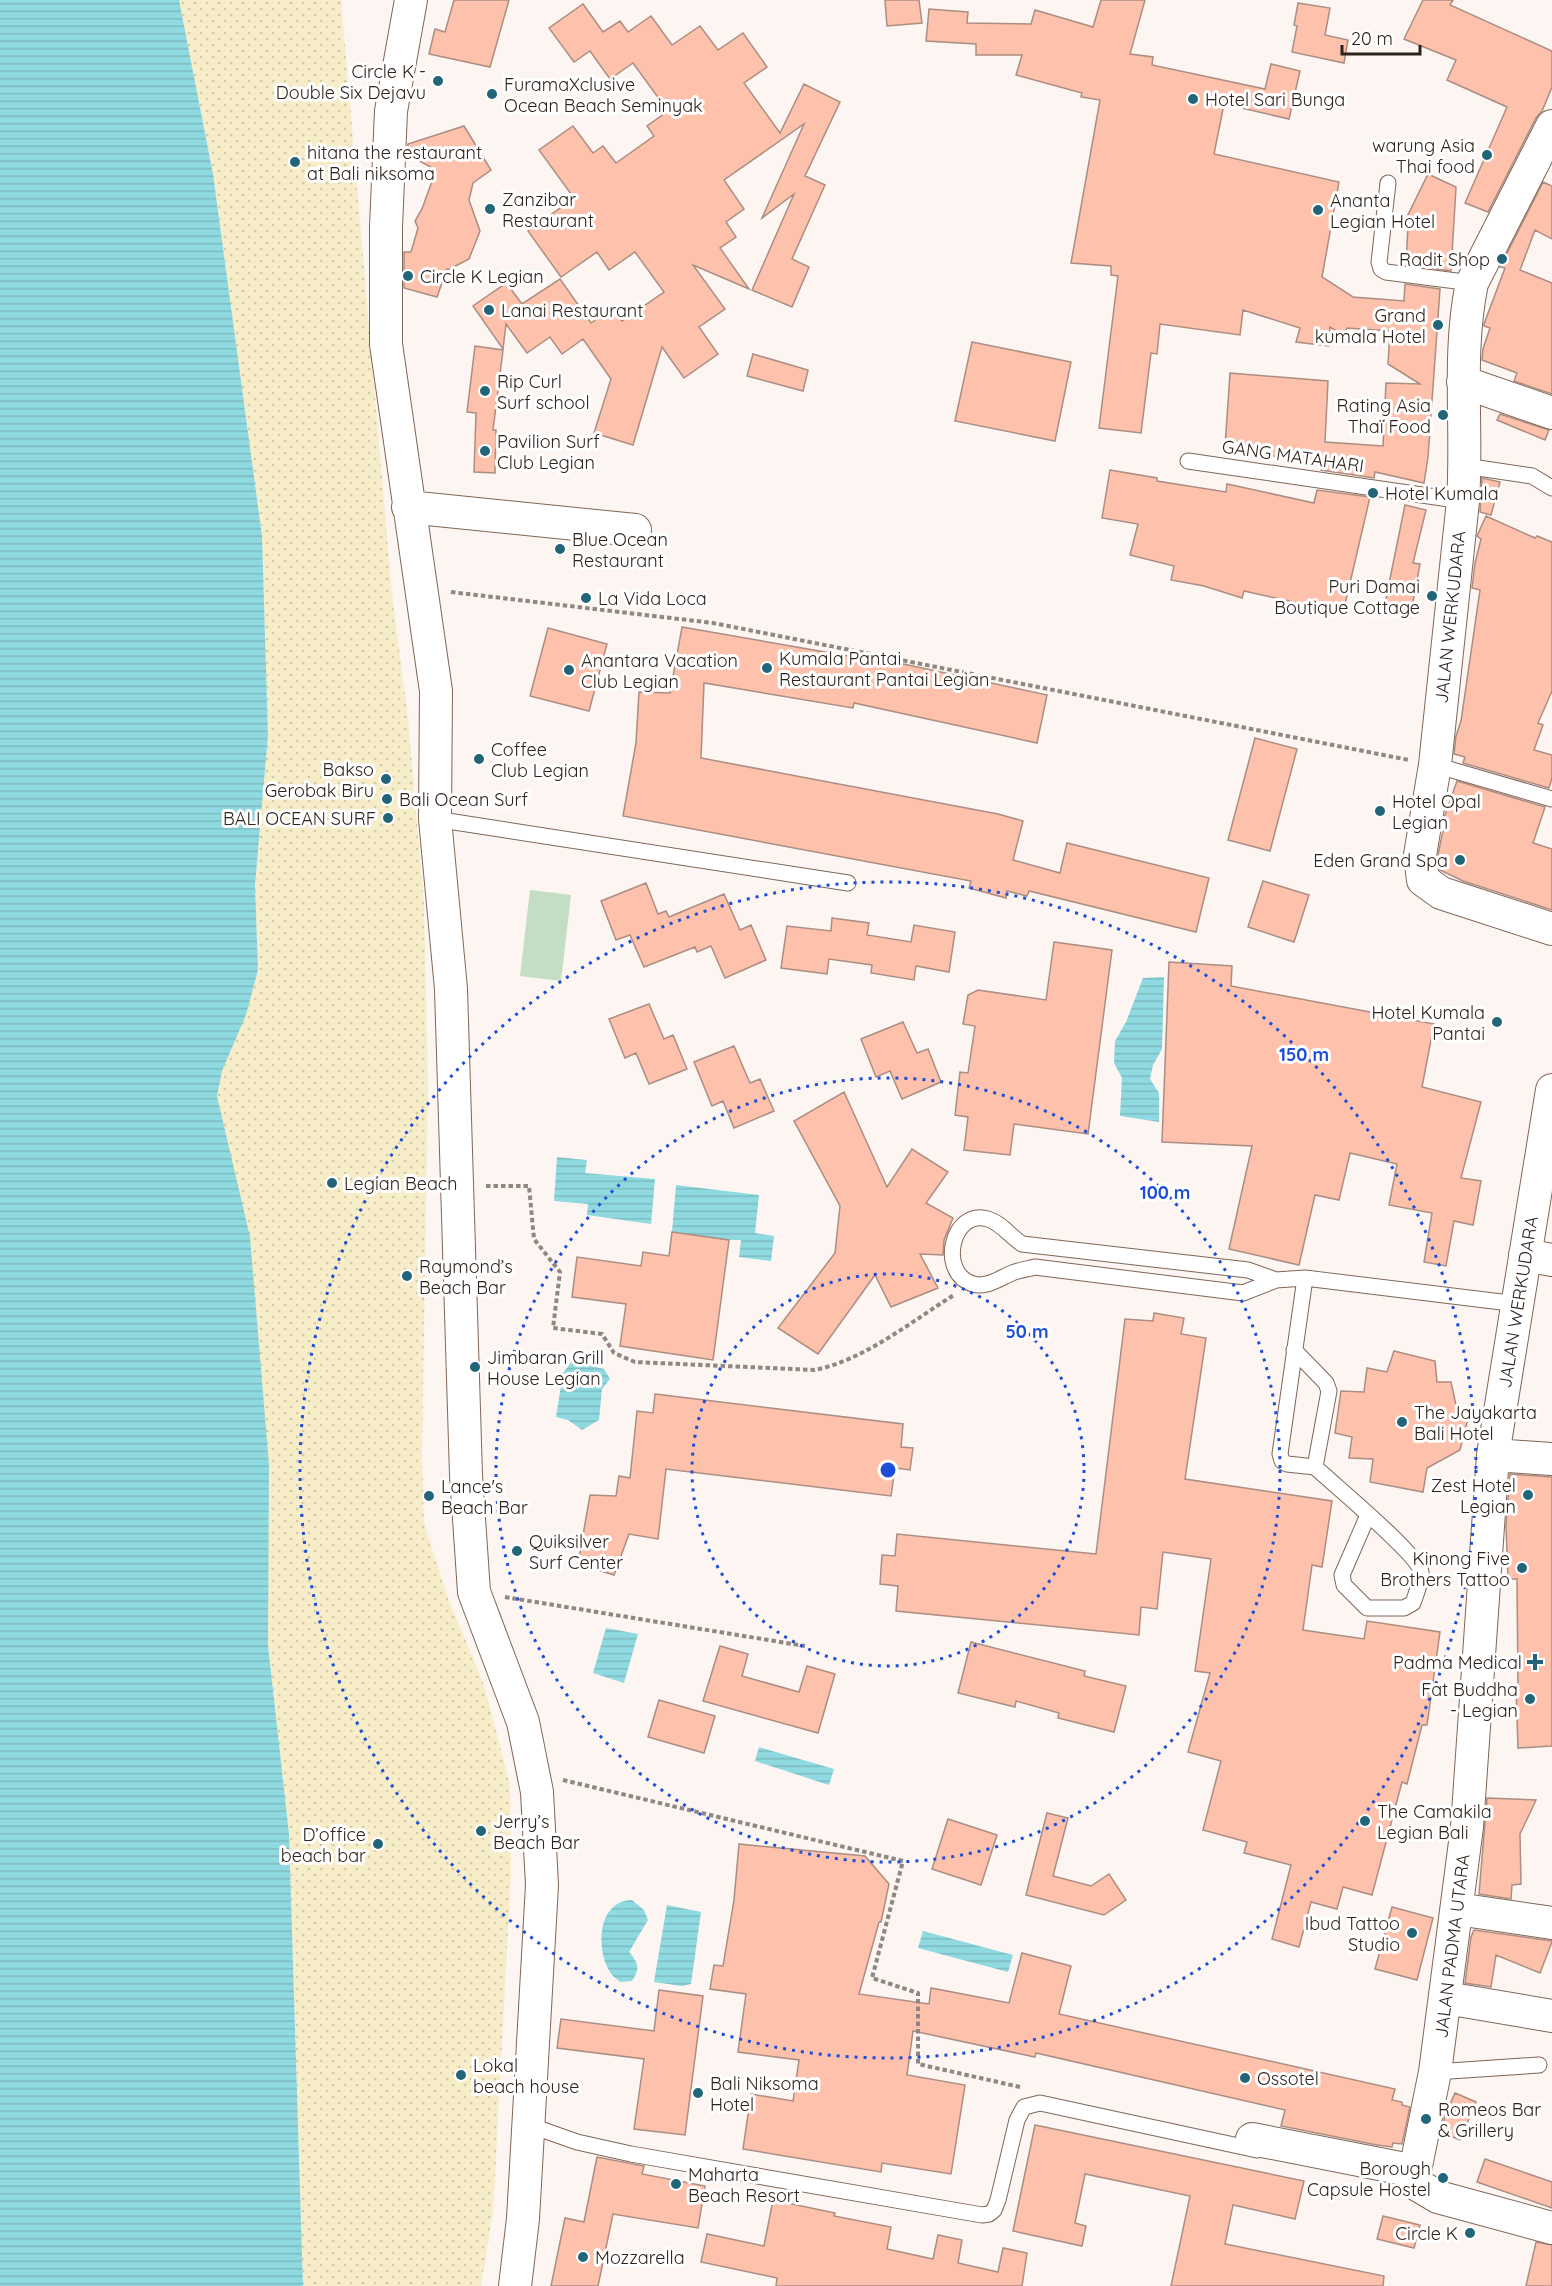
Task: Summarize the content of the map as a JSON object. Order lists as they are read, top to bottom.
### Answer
{
  "streets": {
    "street": ["JALAN WERKUDARA", "JALAN PADMA UTARA"],
    "lane": ["GANG MATAHARI"]
  },
  "crossings": [
    ["GANG MATAHARI", "JALAN WERKUDARA"],
    ["JALAN WERKUDARA", "JALAN PADMA UTARA"]
  ],
  "places": {
    "other": [
      "Circle K - Double Six Dejavu",
      "FuramaXclusive Ocean Beach Seminyak",
      "Hotel Sari Bunga",
      "warung Asia Thai food",
      "hitana the restaurant at Bali niksoma",
      "Zanzibar Restaurant",
      "Ananta Legian Hotel",
      "Radit Shop",
      "Circle K Legian",
      "Lanai Restaurant",
      "Grand kumala Hotel",
      "Rip Curl Surf school",
      "Rating Asia Thaï Food",
      "Pavilion Surf Club Legian",
      "Hotel Kumala",
      "Blue Ocean Restaurant",
      "Puri Damai Boutique Cottage",
      "La Vida Loca",
      "Kumala Pantai Restaurant Pantai Legian",
      "Anantara Vacation Club Legian",
      "Coffee Club Legian",
      "Bakso Gerobak Biru",
      "Bali Ocean Surf",
      "Hotel Opal Legian",
      "BALI OCEAN SURF",
      "Eden Grand Spa",
      "Hotel Kumala Pantai",
      "Legian Beach",
      "Raymond’s Beach Bar",
      "Jimbaran Grill House Legian",
      "The Jayakarta Bali Hotel",
      "Zest Hotel Legian",
      "Lance's Beach Bar",
      "Quiksilver Surf Center",
      "Kinong Five Brothers Tattoo",
      "Fat Buddha - Legian",
      "The Camakila Legian Bali",
      "Jerry’s Beach Bar",
      "D’office beach bar",
      "Ibud Tattoo Studio",
      "Lokal beach house",
      "Ossotel",
      "Bali Niksoma Hotel",
      "Romeos Bar & Grillery",
      "Borough Capsule Hostel",
      "Maharta Beach Resort",
      "Circle K",
      "Mozzarella"
    ],
    "health": ["Padma Medical"]
  },
  "scale_bar": "20 m",
  "rings": ["150 m", "100 m", "50 m"]
}
